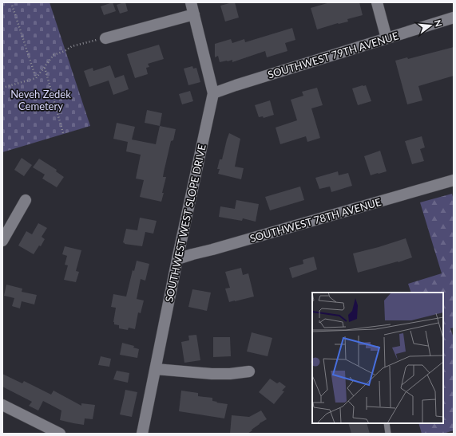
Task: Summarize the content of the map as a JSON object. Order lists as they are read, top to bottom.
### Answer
{
  "streets": {
    "street": ["SOUTHWEST 79TH AVENUE", "SOUTHWEST 78TH AVENUE", "SOUTHWEST WEST SLOPE DRIVE"]
  },
  "crossings": [
    ["SOUTHWEST 79TH AVENUE", "SOUTHWEST WEST SLOPE DRIVE"],
    ["SOUTHWEST 78TH AVENUE", "SOUTHWEST WEST SLOPE DRIVE"]
  ],
  "parks": ["Neveh Zedek Cemetery"],
  "north": "right"
}
